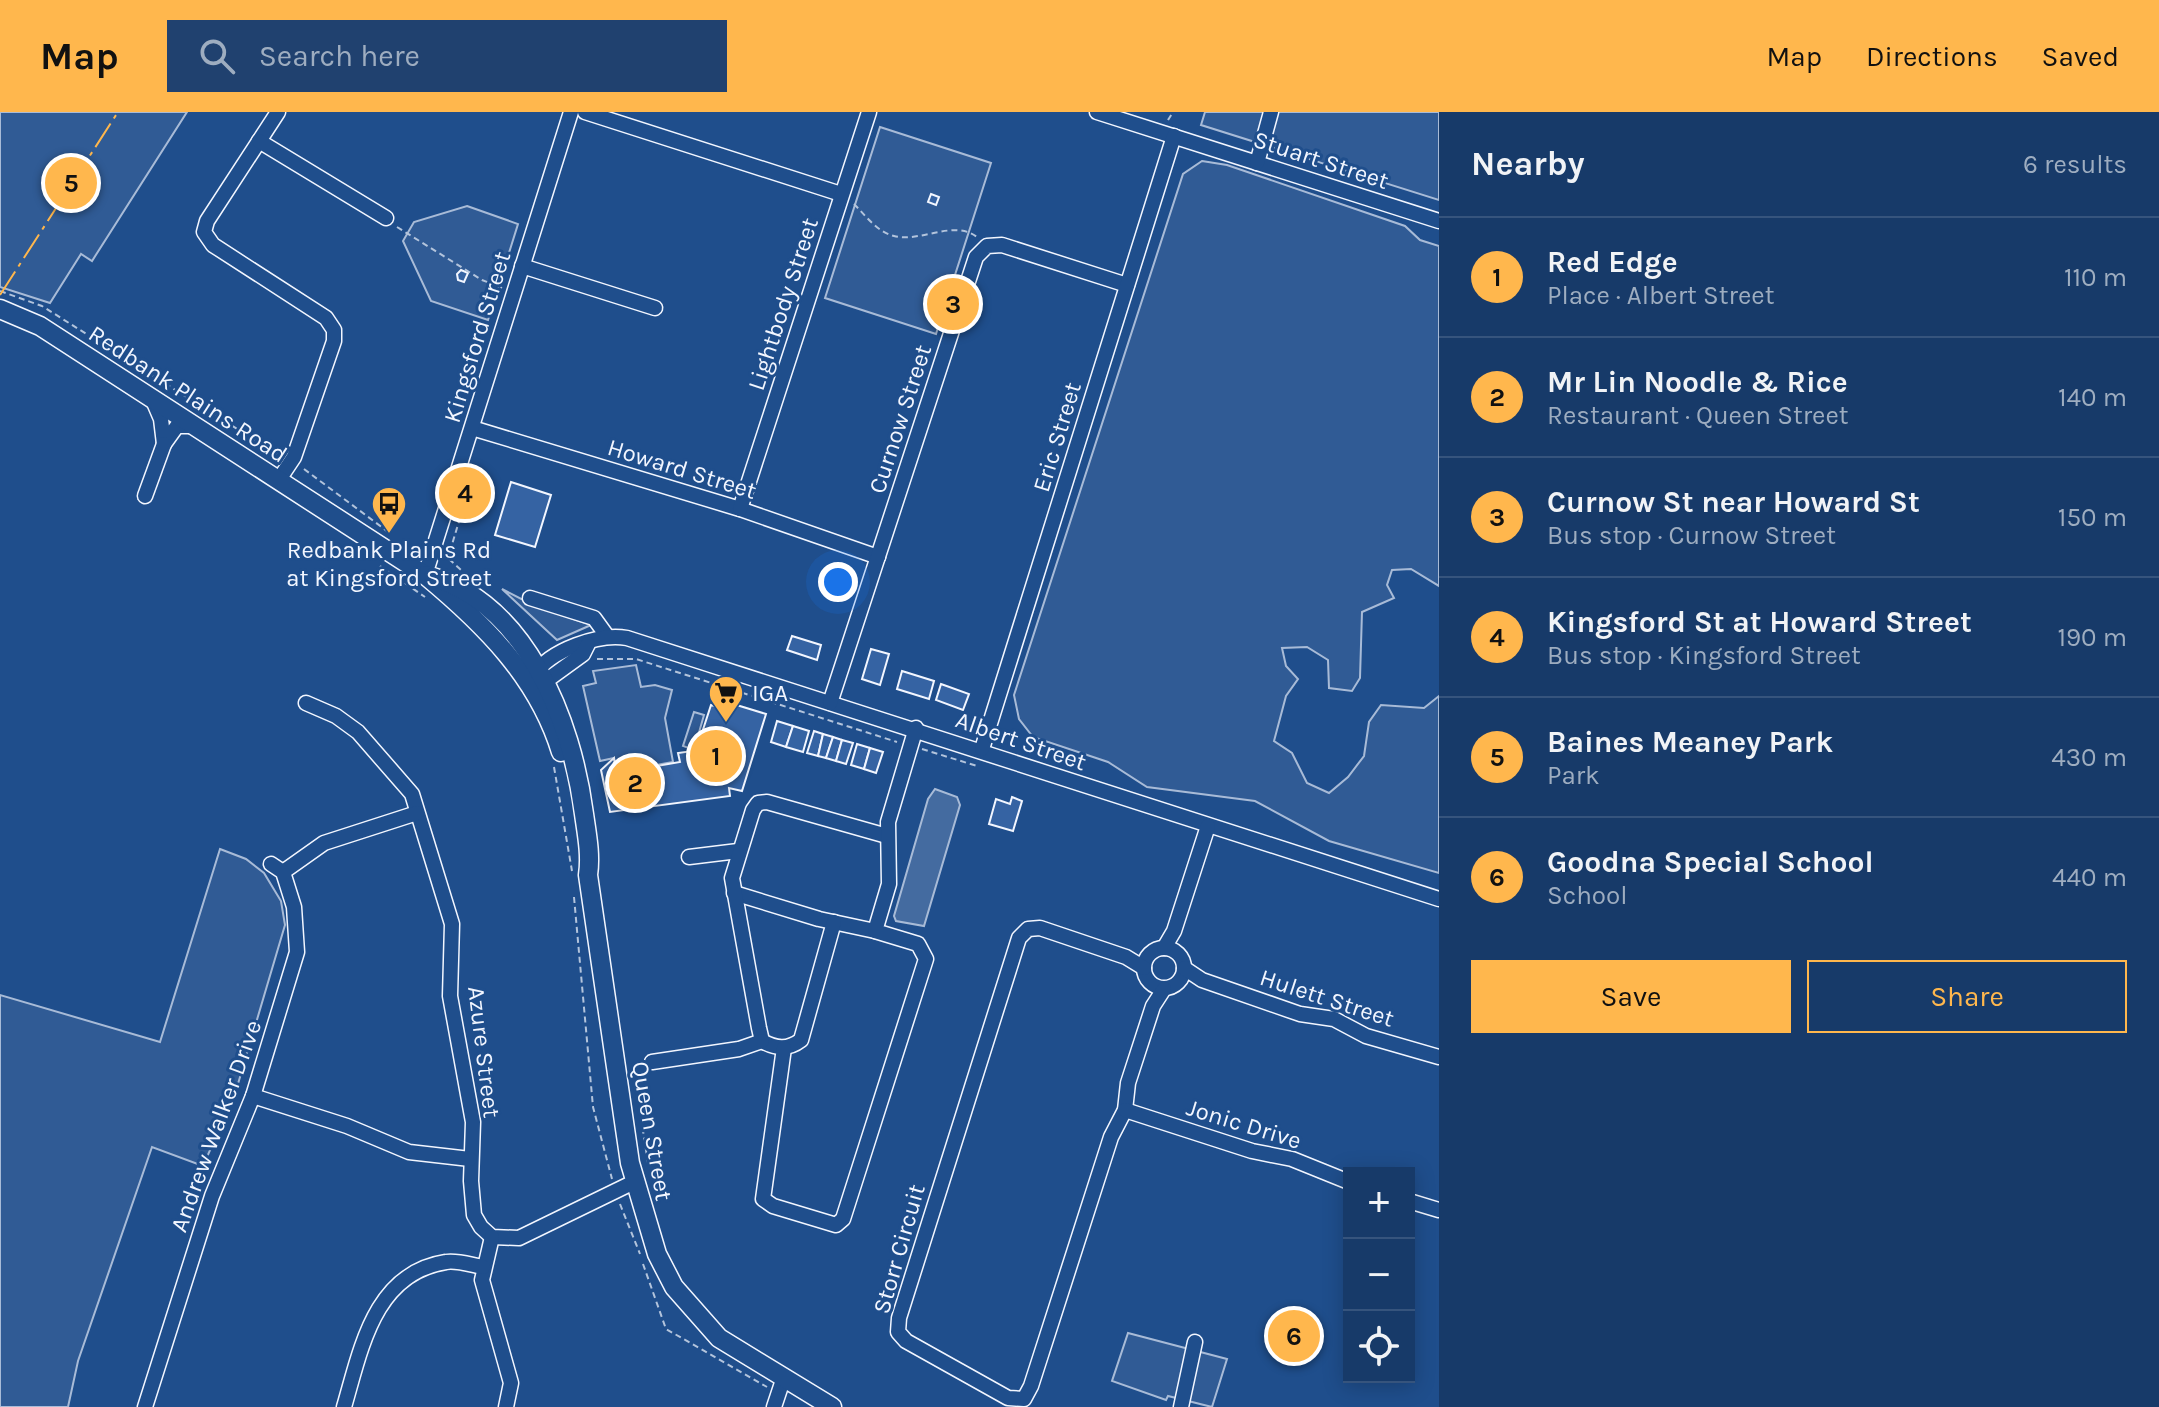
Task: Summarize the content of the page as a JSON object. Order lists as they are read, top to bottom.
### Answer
{
  "streets": {
    "main road": ["Redbank Plains Road", "Queen Street"],
    "street": [
      "Stuart Street",
      "Lightbody Street",
      "Kingsford Street",
      "Curnow Street",
      "Eric Street",
      "Howard Street",
      "Albert Street",
      "Hulett Street",
      "Azure Street",
      "Jonic Drive",
      "Andrew Walker Drive",
      "Storr Circuit"
    ]
  },
  "crossings": [
    ["Stuart Street", "Eric Street"],
    ["Lightbody Street", "Howard Street"],
    ["Kingsford Street", "Howard Street"],
    ["Kingsford Street", "Queen Street"],
    ["Redbank Plains Road", "Queen Street"],
    ["Curnow Street", "Howard Street"],
    ["Curnow Street", "Albert Street"],
    ["Eric Street", "Albert Street"],
    ["Azure Street", "Andrew Walker Drive"],
    ["Jonic Drive", "Storr Circuit"]
  ],
  "places": {
    "bus stop": ["Redbank Plains Rd at Kingsford Street"],
    "supermarket": ["IGA"]
  },
  "page": {
    "header": "Map",
    "search": "Search here",
    "nav": ["Map", "Directions", "Saved"],
    "heading": ["Nearby", "6 results"],
    "pins": [
      "5",
      "3",
      "4",
      "1",
      "2",
      "6"
    ],
    "list": [
      {
        "mark": "1",
        "name": "Red Edge",
        "note": "Place · Albert Street",
        "value": "110 m"
      },
      {
        "mark": "2",
        "name": "Mr Lin Noodle & Rice",
        "note": "Restaurant · Queen Street",
        "value": "140 m"
      },
      {
        "mark": "3",
        "name": "Curnow St near Howard St",
        "note": "Bus stop · Curnow Street",
        "value": "150 m"
      },
      {
        "mark": "4",
        "name": "Kingsford St at Howard Street",
        "note": "Bus stop · Kingsford Street",
        "value": "190 m"
      },
      {
        "mark": "5",
        "name": "Baines Meaney Park",
        "note": "Park",
        "value": "430 m"
      },
      {
        "mark": "6",
        "name": "Goodna Special School",
        "note": "School",
        "value": "440 m"
      }
    ],
    "buttons": ["Save", "Share"],
    "map_buttons": ["+", "−"]
  }
}
